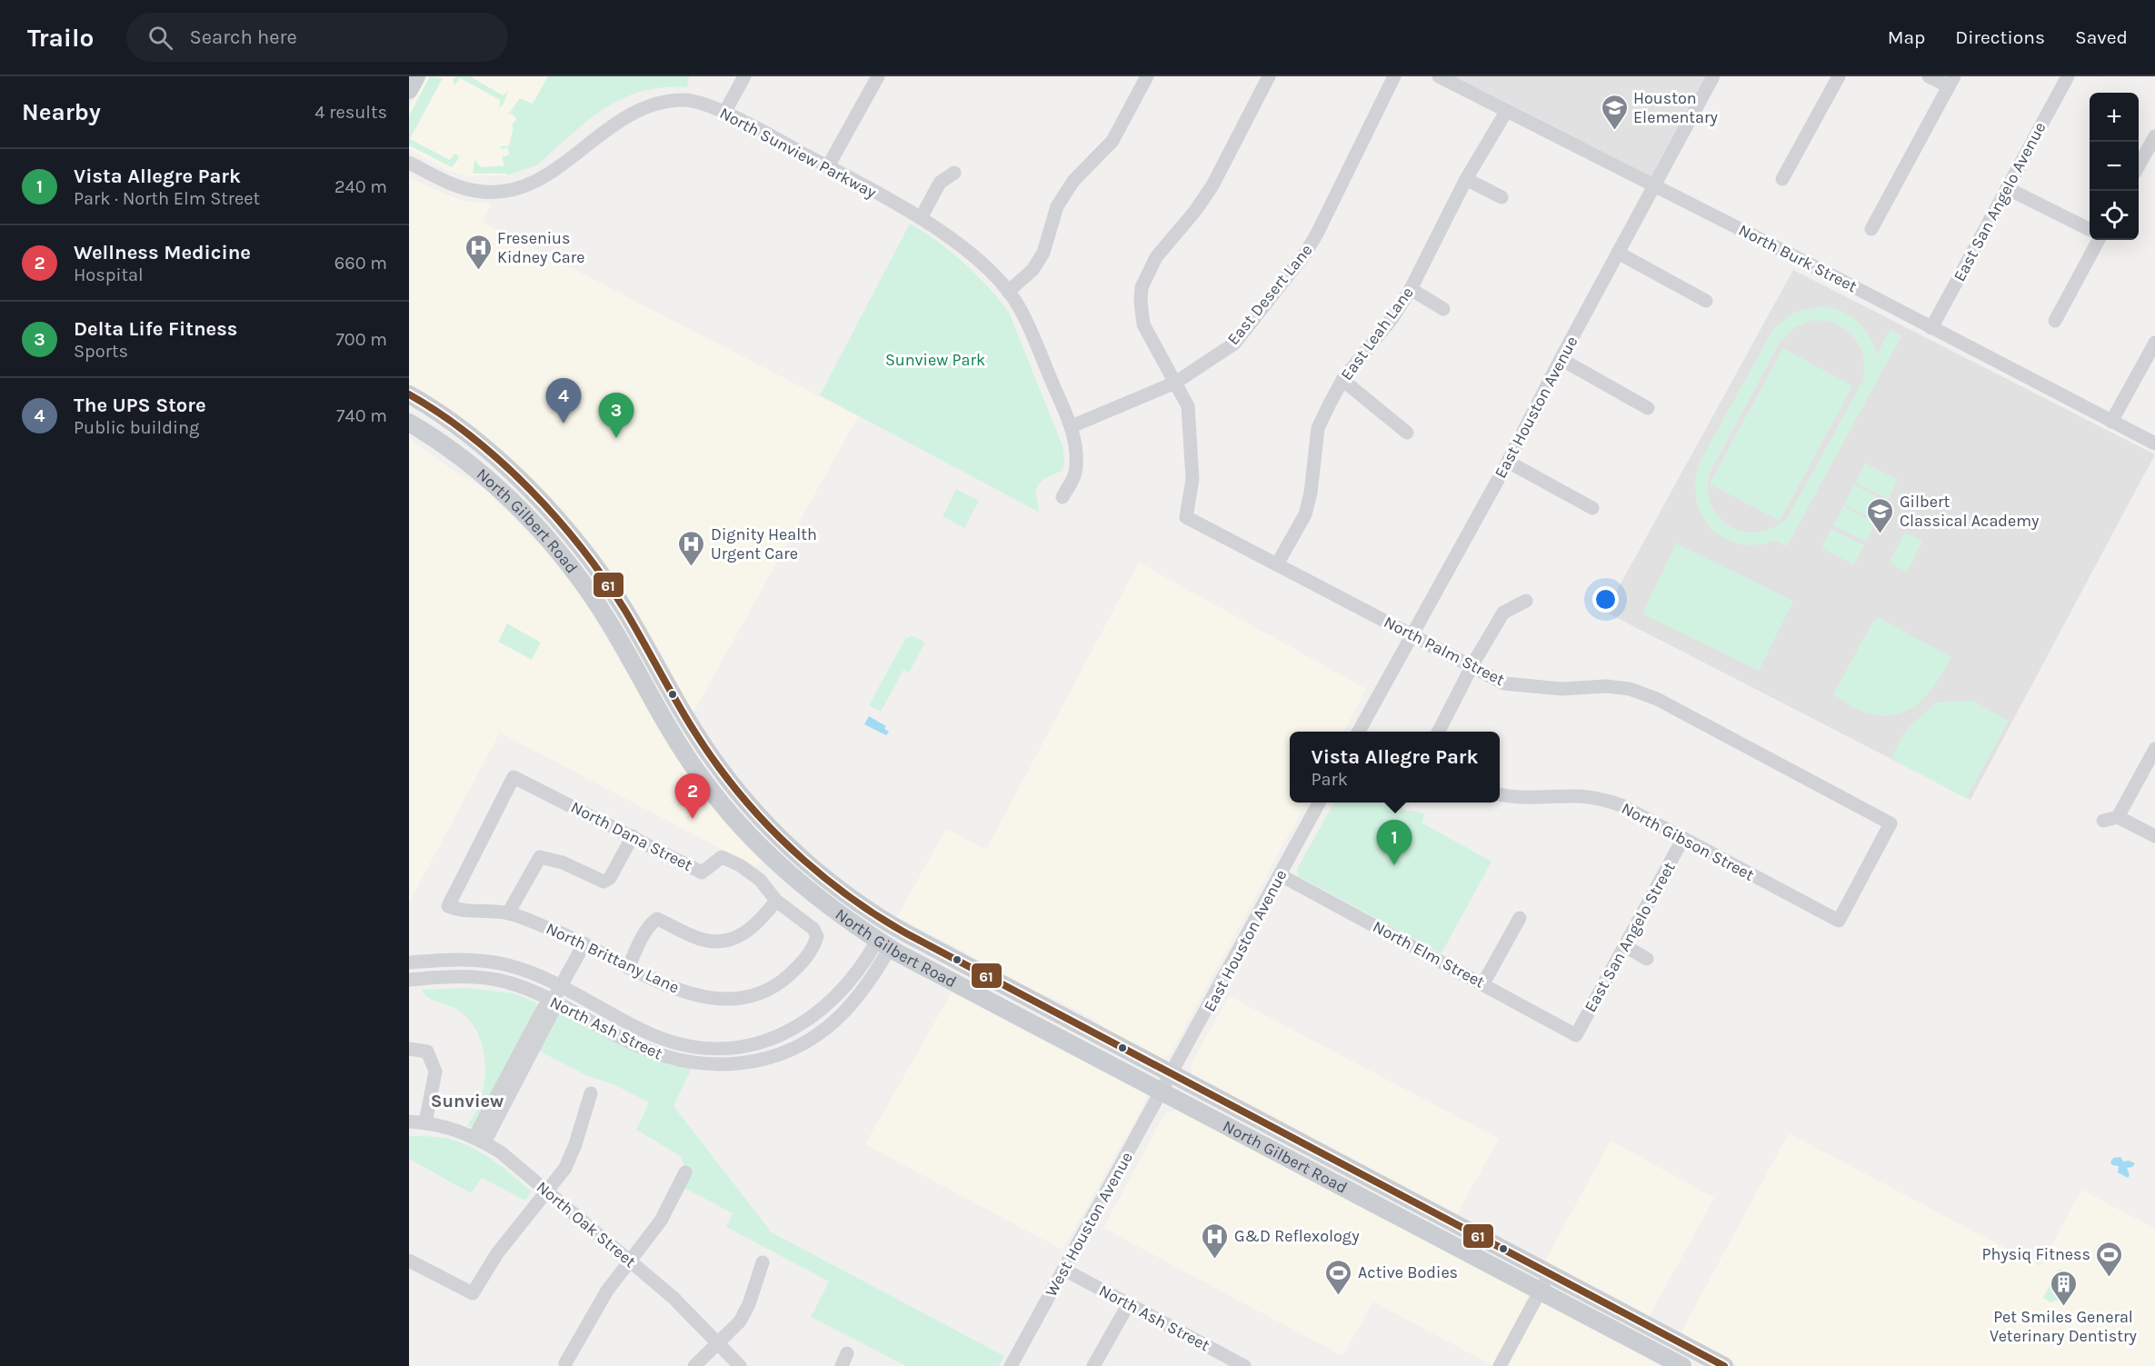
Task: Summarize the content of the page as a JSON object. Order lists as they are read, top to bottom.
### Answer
{
  "streets": {
    "main road": ["North Gilbert Road"],
    "street": [
      "North Sunview Parkway",
      "East San Angelo Avenue",
      "North Burk Street",
      "East Desert Lane",
      "East Leah Lane",
      "East Houston Avenue",
      "North Palm Street",
      "North Dana Street",
      "North Gibson Street",
      "East San Angelo Street",
      "North Elm Street",
      "North Brittany Lane",
      "North Ash Street",
      "North Oak Street",
      "West Houston Avenue"
    ]
  },
  "crossings": [
    ["North Sunview Parkway", "East Desert Lane"],
    ["East San Angelo Avenue", "North Burk Street"],
    ["North Burk Street", "East Leah Lane"],
    ["North Burk Street", "East Houston Avenue"],
    ["East Desert Lane", "North Palm Street"],
    ["East Leah Lane", "North Palm Street"],
    ["East Houston Avenue", "North Gilbert Road"],
    ["East Houston Avenue", "North Palm Street"],
    ["East Houston Avenue", "North Elm Street"],
    ["East Houston Avenue", "West Houston Avenue"],
    ["North Gilbert Road", "North Ash Street"],
    ["North Gilbert Road", "West Houston Avenue"],
    ["North Palm Street", "North Gibson Street"],
    ["North Dana Street", "North Brittany Lane"],
    ["North Gibson Street", "East San Angelo Street"],
    ["East San Angelo Street", "North Elm Street"],
    ["North Ash Street", "West Houston Avenue"]
  ],
  "districts": ["Sunview"],
  "parks": ["Sunview Park"],
  "places": {
    "school or university": ["Houston Elementary", "Gilbert Classical Academy"],
    "hospital": ["Fresenius Kidney Care", "Dignity Health Urgent Care", "G&D Reflexology"],
    "sports": ["Physiq Fitness", "Active Bodies"],
    "building": ["Pet Smiles General Veterinary Dentistry"]
  },
  "lines": ["transit line 61"],
  "page": {
    "header": "Trailo",
    "search": "Search here",
    "nav": ["Map", "Directions", "Saved"],
    "heading": ["Nearby", "4 results"],
    "map_buttons": ["+", "−"],
    "list": [
      {
        "mark": "1",
        "name": "Vista Allegre Park",
        "note": "Park · North Elm Street",
        "value": "240 m"
      },
      {
        "mark": "2",
        "name": "Wellness Medicine",
        "note": "Hospital",
        "value": "660 m"
      },
      {
        "mark": "3",
        "name": "Delta Life Fitness",
        "note": "Sports",
        "value": "700 m"
      },
      {
        "mark": "4",
        "name": "The UPS Store",
        "note": "Public building",
        "value": "740 m"
      }
    ],
    "pins": [
      "4",
      "3",
      "2",
      "1"
    ],
    "popup": ["Vista Allegre Park", "Park"]
  }
}
